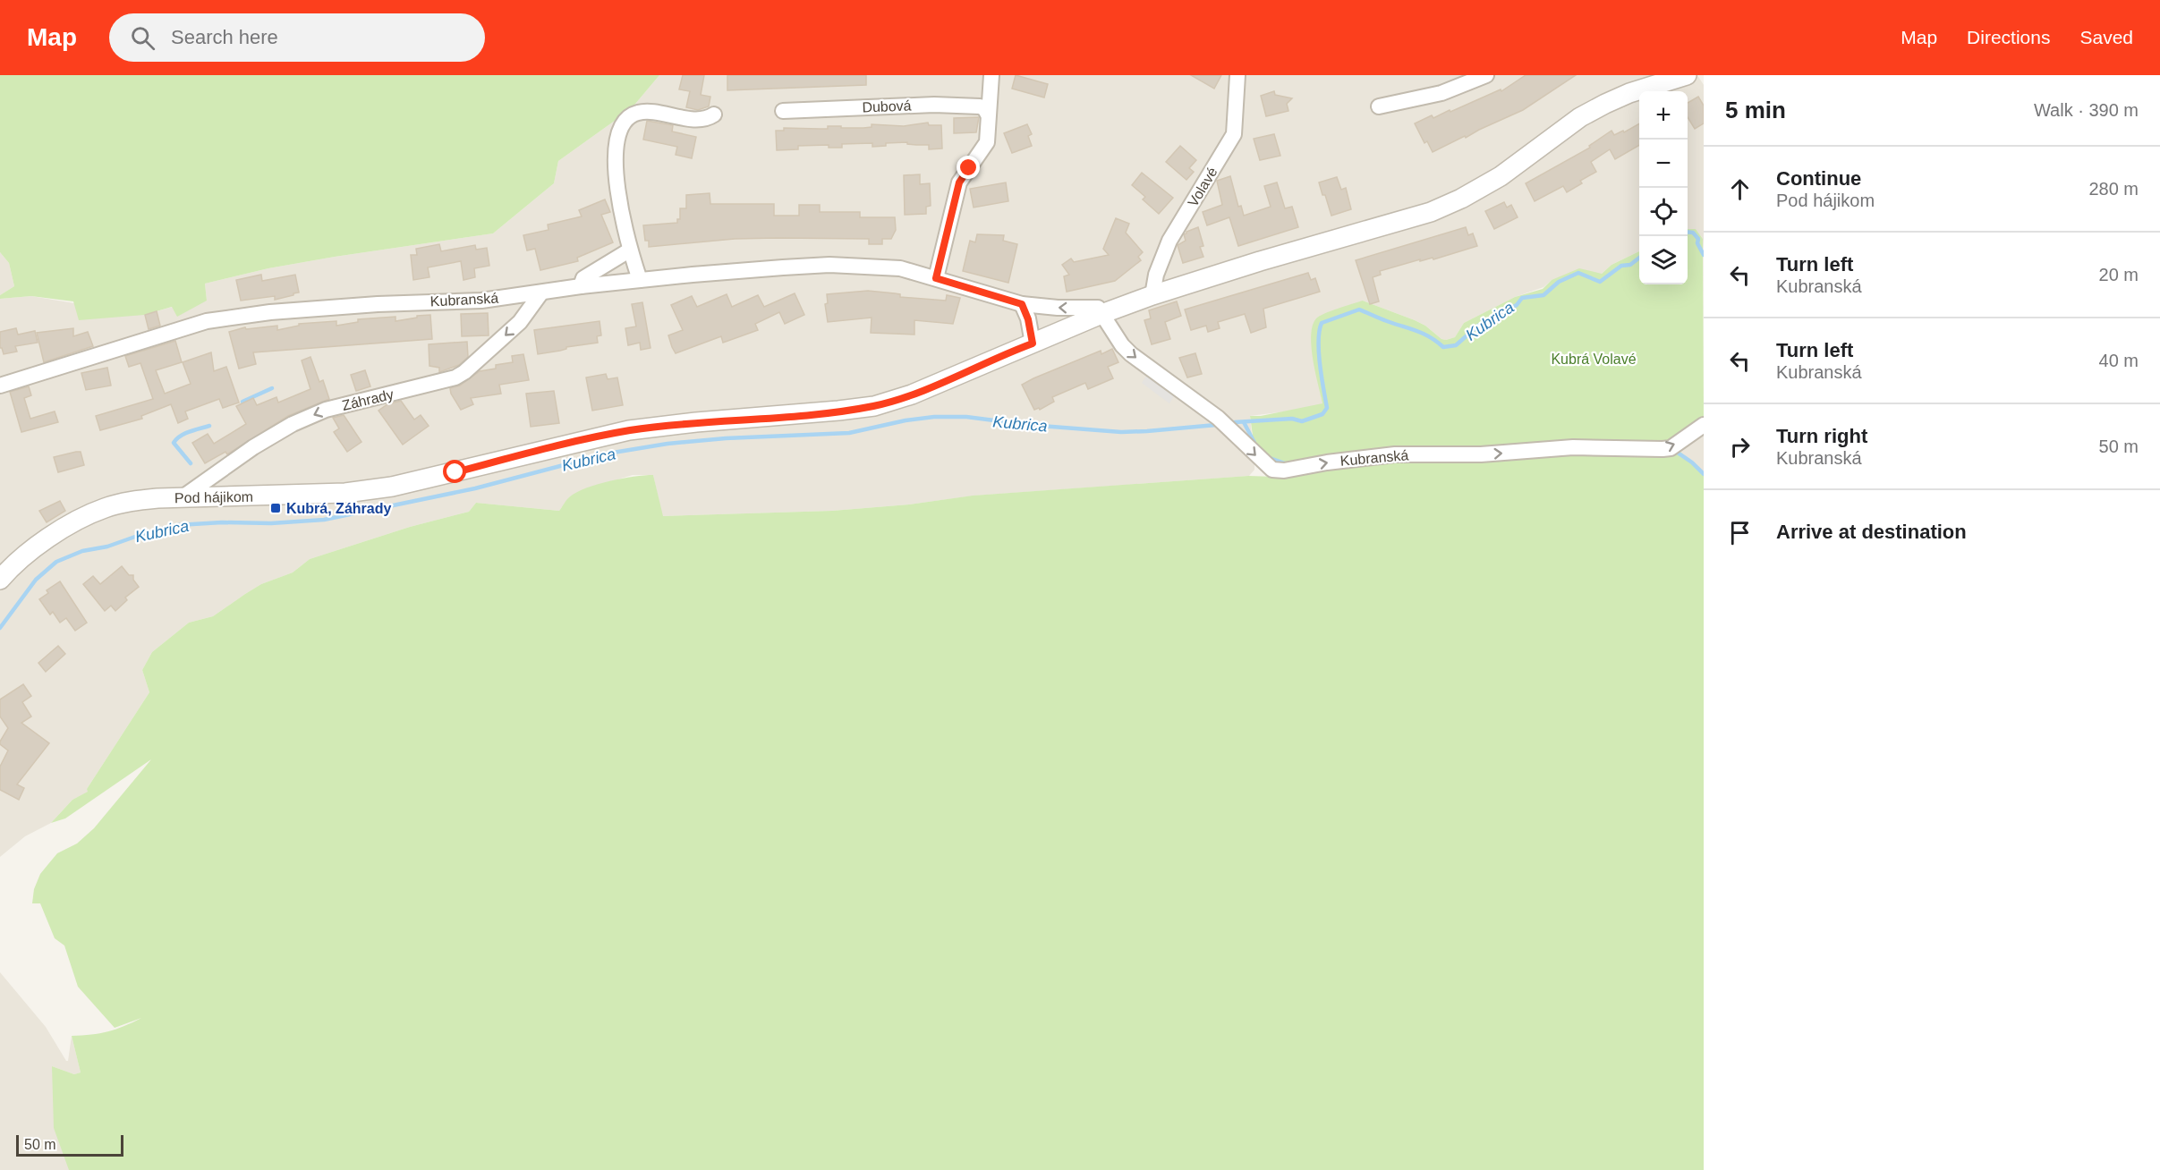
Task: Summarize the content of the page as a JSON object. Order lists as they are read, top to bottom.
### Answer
{
  "streets": {
    "street": [
      "Dubová",
      "Volavé",
      "Kubranská",
      "Záhrady",
      "Pod hájikom"
    ]
  },
  "crossings": [
    ["Kubranská", "Záhrady"],
    ["Kubranská", "Pod hájikom"],
    ["Záhrady", "Pod hájikom"]
  ],
  "one_way": ["Záhrady"],
  "water": ["Kubrica"],
  "parks": ["Kubrá Volavé"],
  "places": {
    "transit": ["Kubrá, Záhrady"]
  },
  "scale_bar": "50 m",
  "page": {
    "header": "Map",
    "search": "Search here",
    "nav": ["Map", "Directions", "Saved"],
    "heading": ["5 min", "Walk · 390 m"],
    "map_buttons": ["+", "−"],
    "list": [
      ["Continue", "Pod hájikom", "280 m"],
      ["Turn left", "Kubranská", "20 m"],
      ["Turn left", "Kubranská", "40 m"],
      ["Turn right", "Kubranská", "50 m"],
      "Arrive at destination"
    ],
    "scale": "50 m"
  }
}
